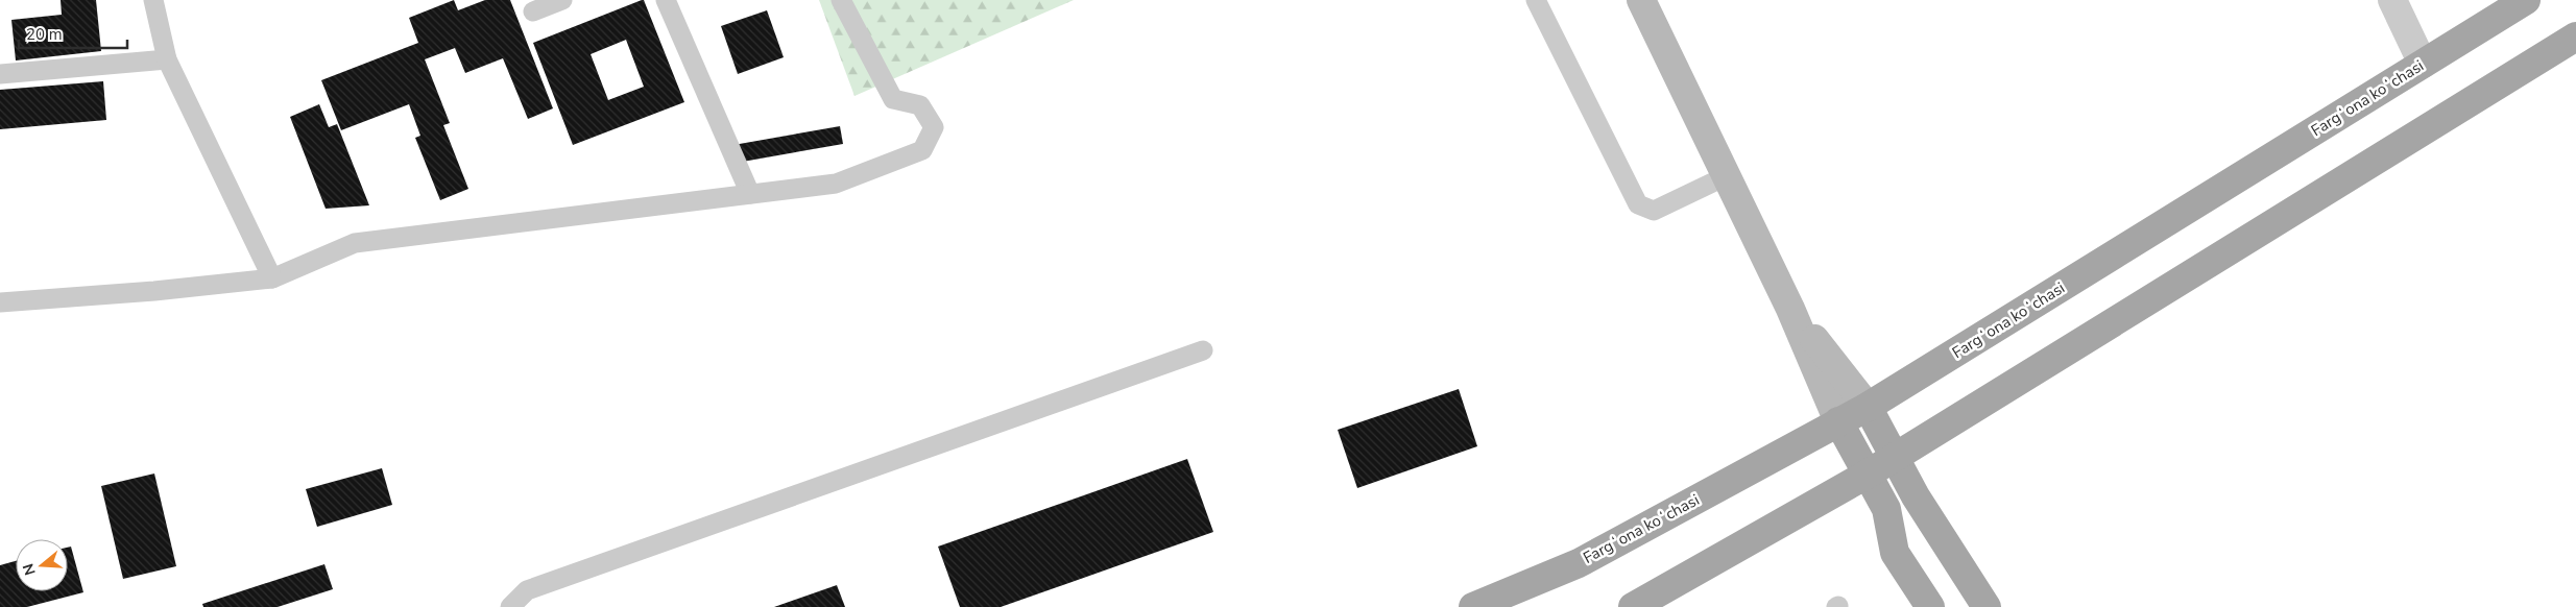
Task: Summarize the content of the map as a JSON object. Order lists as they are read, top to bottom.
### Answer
{
  "streets": {
    "main road": ["Fargʻona koʻchasi"]
  },
  "scale_bar": "20 m",
  "north": "left"
}
